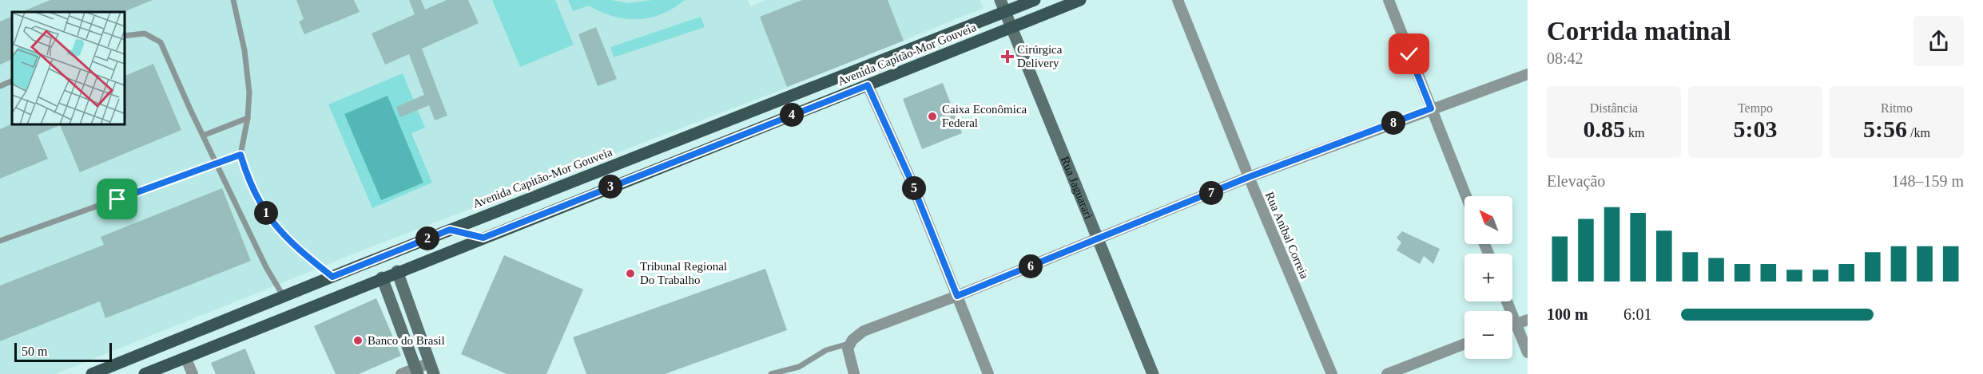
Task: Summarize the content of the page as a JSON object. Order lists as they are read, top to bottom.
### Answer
{
  "streets": {
    "main road": ["Avenida Capitão-Mor Gouveia", "Rua Jaguarari"],
    "street": ["Rua Aníbal Correia"]
  },
  "crossings": [
    ["Avenida Capitão-Mor Gouveia", "Rua Jaguarari"]
  ],
  "places": {
    "health": ["Cirúrgica Delivery"],
    "other": ["Caixa Econômica Federal", "Tribunal Regional Do Trabalho", "Banco do Brasil"]
  },
  "scale_bar": "50 m",
  "north": "top left",
  "page": {
    "heading": ["Corrida matinal", "08:42"],
    "stats": [
      ["Distância", "0.85 km"],
      ["Tempo", "5:03"],
      ["Ritmo", "5:56 /km"]
    ],
    "pins": [
      "4",
      "8",
      "3",
      "5",
      "7",
      "1",
      "2",
      "6"
    ],
    "chart": ["Elevação", "148–159 m"],
    "map_buttons": ["+", "−"],
    "list": [
      {
        "name": "100 m",
        "note": "6:01"
      }
    ],
    "scale": "50 m"
  }
}
